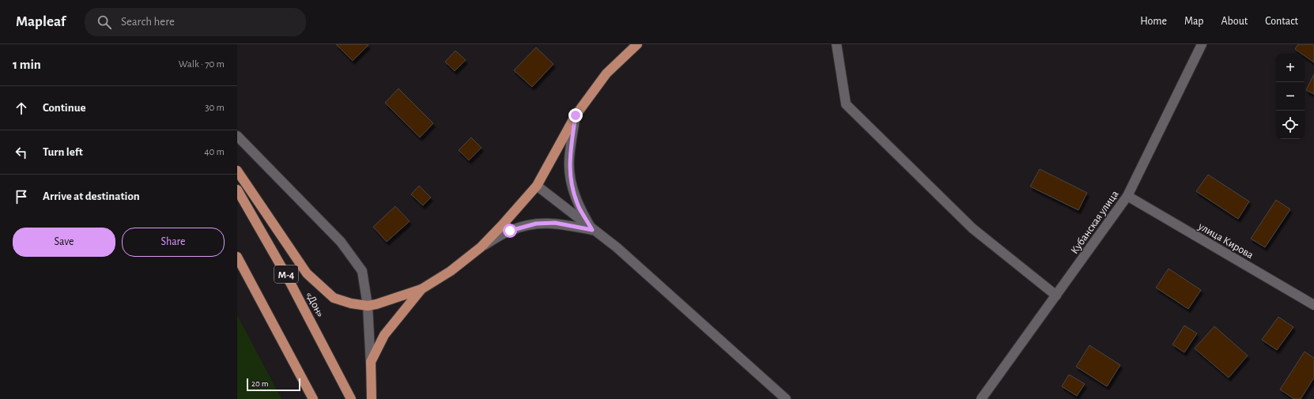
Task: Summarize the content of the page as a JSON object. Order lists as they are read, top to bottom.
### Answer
{
  "streets": {
    "highway": ["М-4", "«Дон»"],
    "street": ["Кубанская улица", "улица Кирова"]
  },
  "crossings": [
    ["Кубанская улица", "улица Кирова"]
  ],
  "scale_bar": "20 m",
  "page": {
    "header": "Mapleaf",
    "search": "Search here",
    "nav": [
      "Home",
      "Map",
      "About",
      "Contact"
    ],
    "heading": ["1 min", "Walk · 70 m"],
    "map_buttons": ["+", "−"],
    "list": [
      ["Continue", "30 m"],
      ["Turn left", "40 m"],
      "Arrive at destination"
    ],
    "buttons": ["Save", "Share"],
    "scale": "20 m"
  }
}
